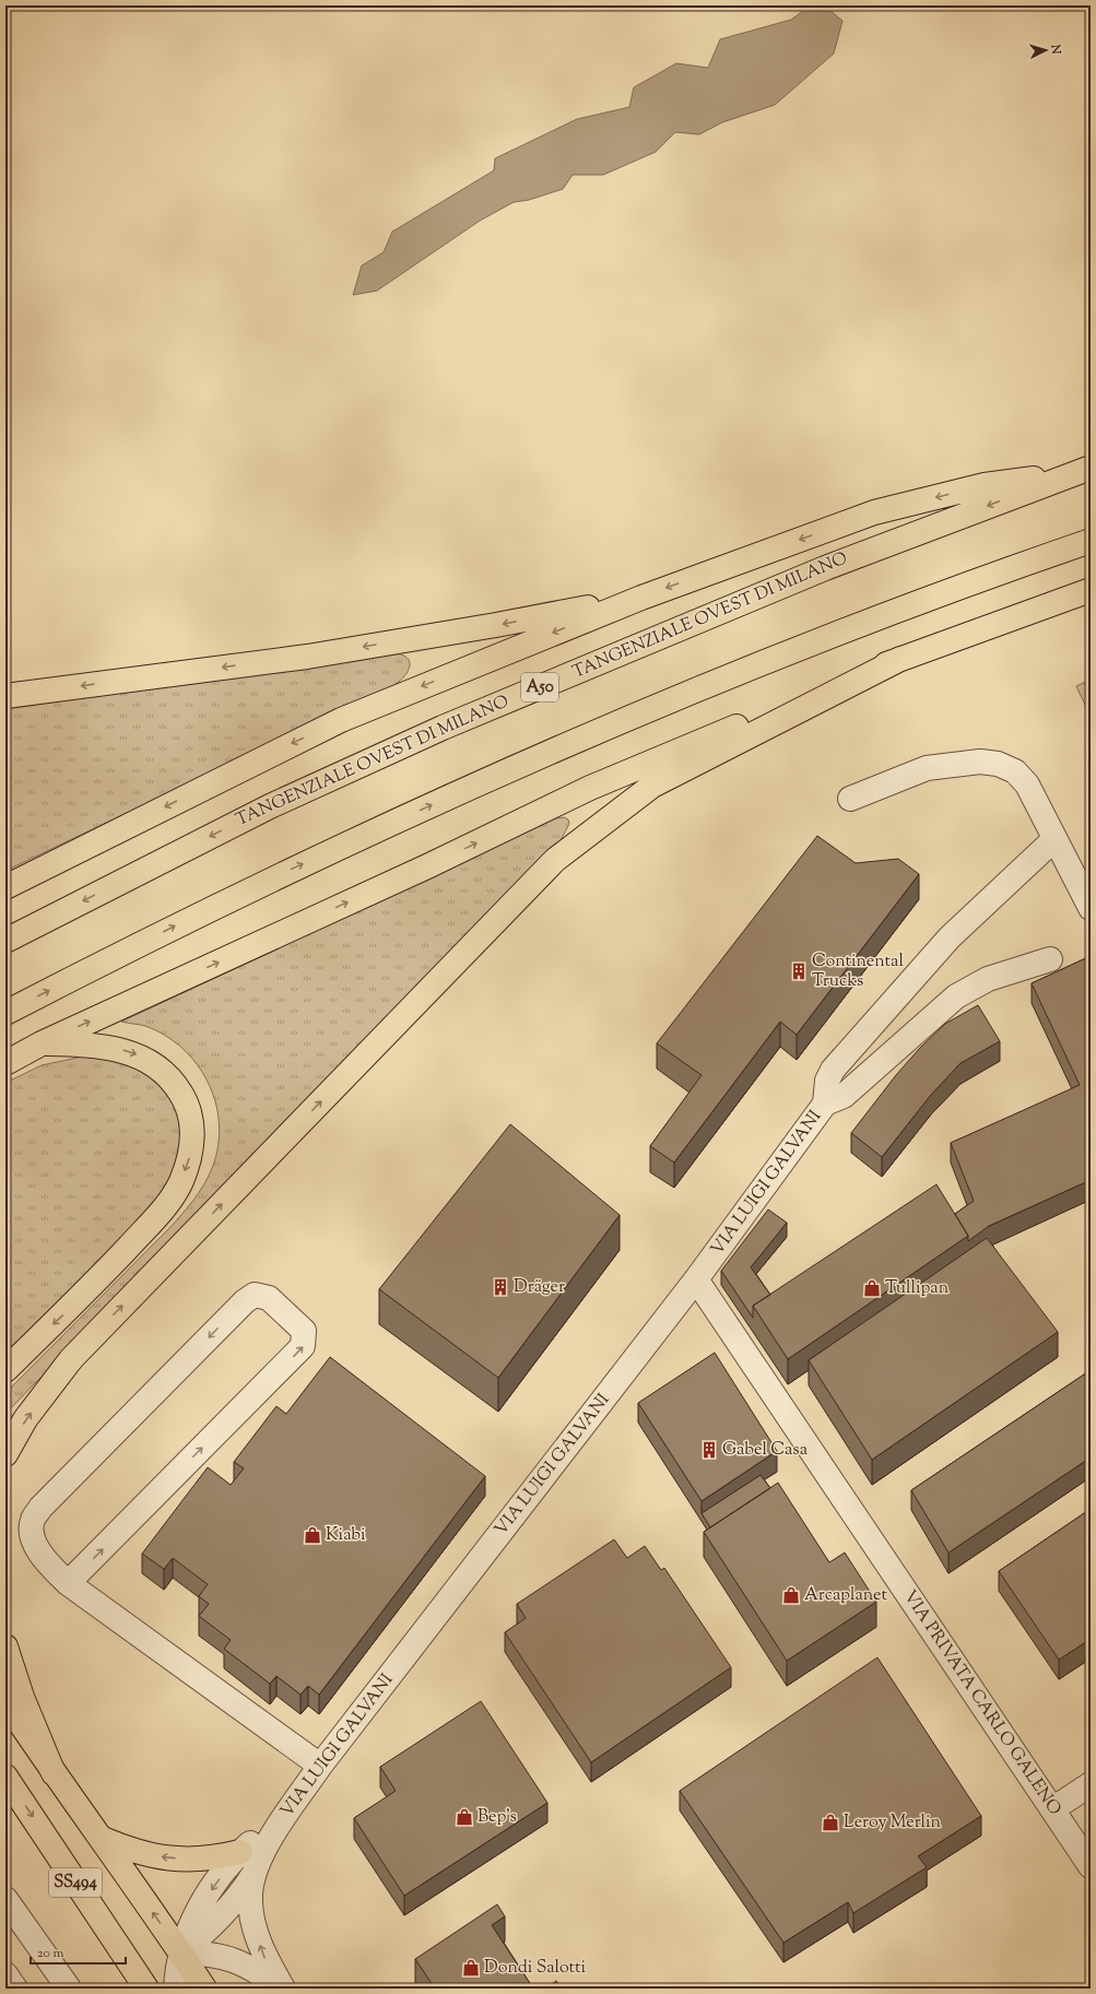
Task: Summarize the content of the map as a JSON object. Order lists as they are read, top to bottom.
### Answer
{
  "streets": {
    "main road": ["TANGENZIALE OVEST DI MILANO", "A50", "SS494"],
    "street": ["VIA LUIGI GALVANI", "VIA PRIVATA CARLO GALENO"]
  },
  "crossings": [
    ["VIA LUIGI GALVANI", "VIA PRIVATA CARLO GALENO"],
    ["VIA LUIGI GALVANI", "SS494"]
  ],
  "places": {
    "building": ["Continental Trucks", "Dräger", "Gabel Casa"],
    "shop": [
      "Tullipan",
      "Kiabi",
      "Arcaplanet",
      "Bep's",
      "Leroy Merlin",
      "Dondi Salotti"
    ]
  },
  "scale_bar": "20 m",
  "north": "right"
}
